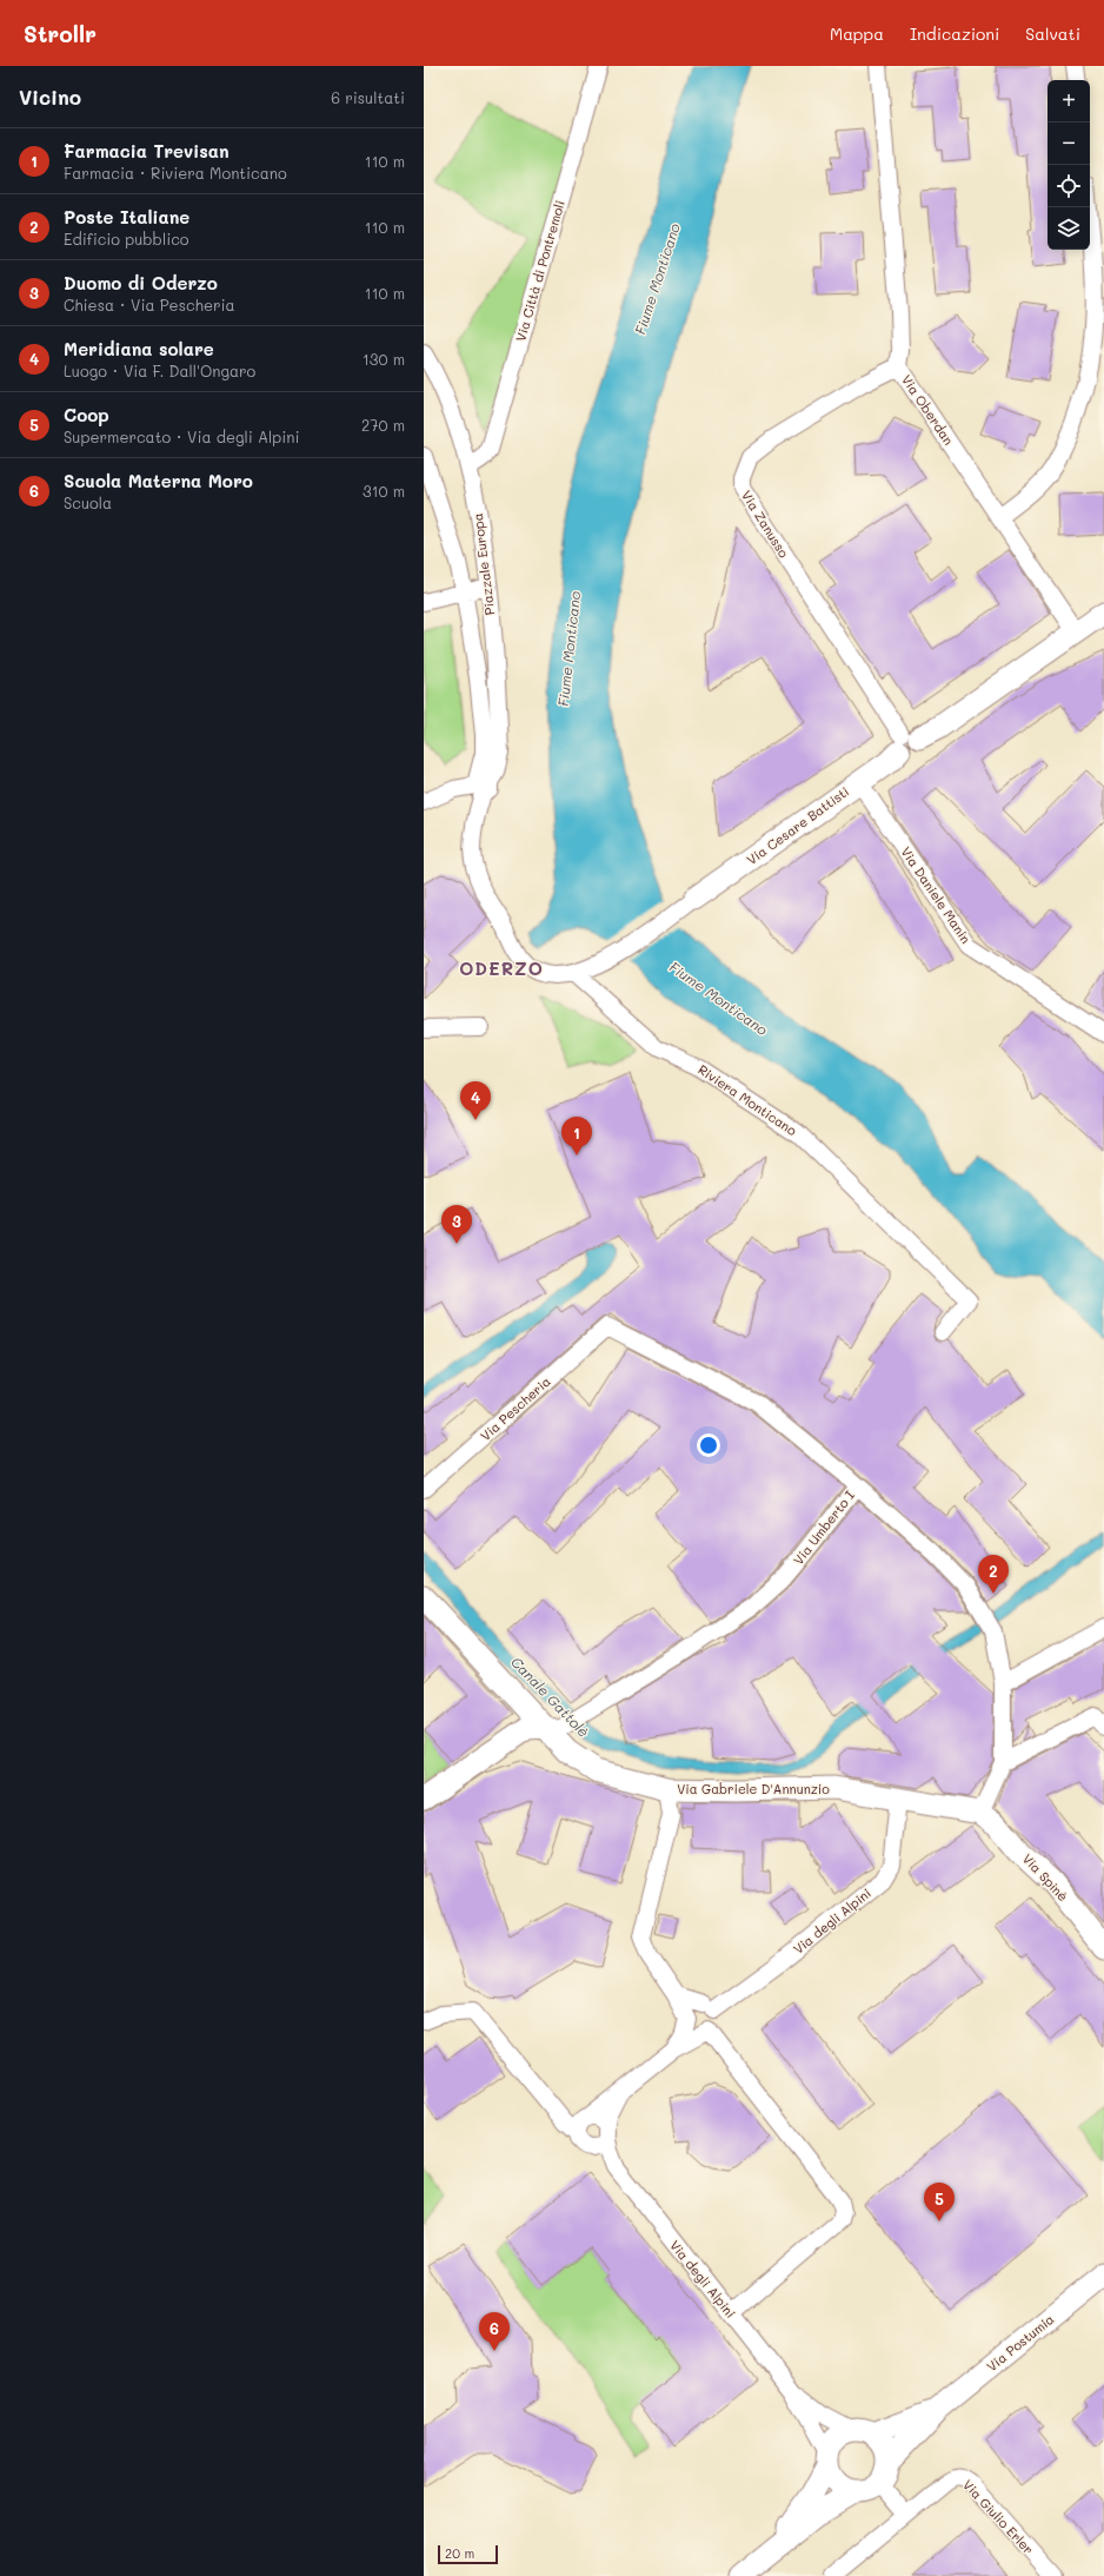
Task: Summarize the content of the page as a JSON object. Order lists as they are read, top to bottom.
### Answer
{
  "streets": {
    "street": [
      "Via Città di Pontremoli",
      "Via Oberdan",
      "Via Zanusso",
      "Piazzale Europa",
      "Via Cesare Battisti",
      "Via Daniele Manin",
      "Riviera Monticano",
      "Via Pescheria",
      "Via Umberto I",
      "Via Gabriele D'Annunzio",
      "Via Spinè",
      "Via degli Alpini",
      "Via Postumia",
      "Via Giulio Erler"
    ]
  },
  "crossings": [
    ["Via Città di Pontremoli", "Piazzale Europa"],
    ["Via Oberdan", "Via Zanusso"],
    ["Via Oberdan", "Via Cesare Battisti"],
    ["Via Zanusso", "Via Cesare Battisti"],
    ["Via Cesare Battisti", "Via Daniele Manin"],
    ["Via Pescheria", "Via Umberto I"],
    ["Via Umberto I", "Via Gabriele D'Annunzio"],
    ["Via Gabriele D'Annunzio", "Via Spinè"],
    ["Via Gabriele D'Annunzio", "Via degli Alpini"],
    ["Via degli Alpini", "Via Postumia"]
  ],
  "districts": ["ODERZO"],
  "water": ["Fiume Monticano", "Canale Gattolè"],
  "scale_bar": "20 m",
  "page": {
    "header": "Strollr",
    "nav": ["Mappa", "Indicazioni", "Salvati"],
    "heading": ["Vicino", "6 risultati"],
    "map_buttons": ["+", "−"],
    "list": [
      {
        "mark": "1",
        "name": "Farmacia Trevisan",
        "note": "Farmacia · Riviera Monticano",
        "value": "110 m"
      },
      {
        "mark": "2",
        "name": "Poste Italiane",
        "note": "Edificio pubblico",
        "value": "110 m"
      },
      {
        "mark": "3",
        "name": "Duomo di Oderzo",
        "note": "Chiesa · Via Pescheria",
        "value": "110 m"
      },
      {
        "mark": "4",
        "name": "Meridiana solare",
        "note": "Luogo · Via F. Dall'Ongaro",
        "value": "130 m"
      },
      {
        "mark": "5",
        "name": "Coop",
        "note": "Supermercato · Via degli Alpini",
        "value": "270 m"
      },
      {
        "mark": "6",
        "name": "Scuola Materna Moro",
        "note": "Scuola",
        "value": "310 m"
      }
    ],
    "pins": [
      "4",
      "1",
      "3",
      "2",
      "5",
      "6"
    ],
    "scale": "20 m"
  }
}
